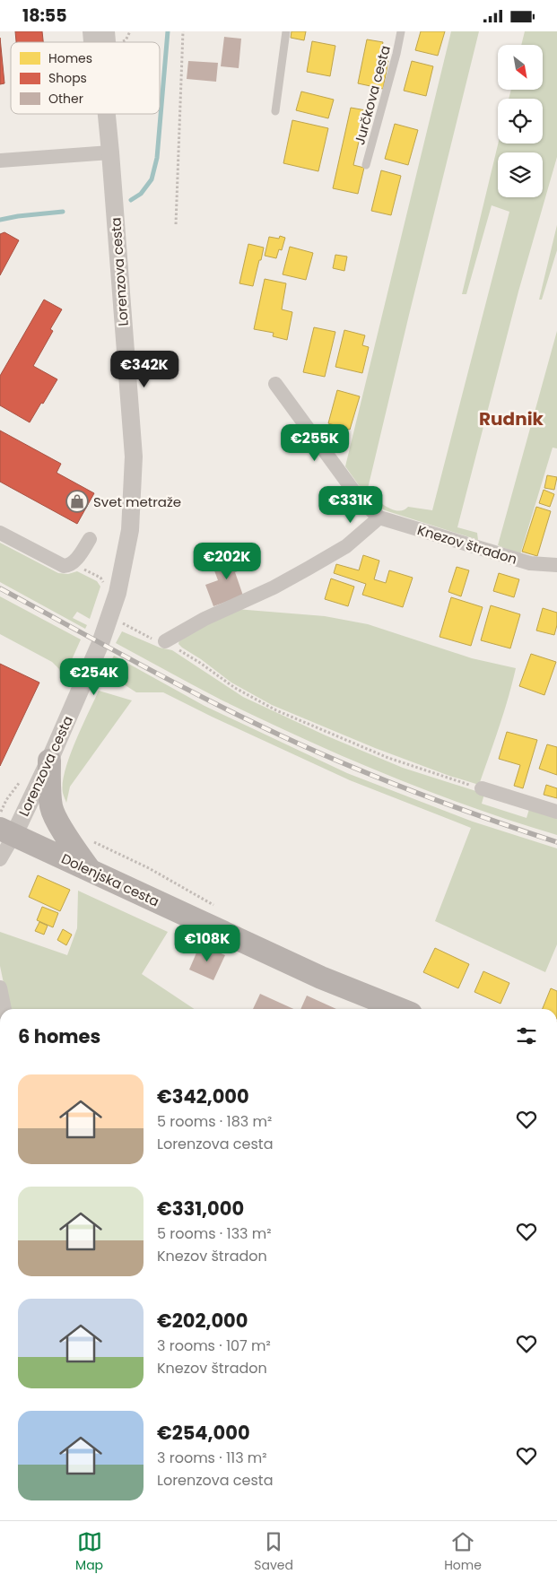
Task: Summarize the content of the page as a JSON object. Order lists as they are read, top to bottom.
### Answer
{
  "streets": {
    "main road": ["Dolenjska cesta"],
    "street": ["Lorenzova cesta", "Knezov štradon"],
    "lane": ["Jurčkova cesta"]
  },
  "crossings": [
    ["Lorenzova cesta", "Dolenjska cesta"]
  ],
  "districts": ["Rudnik"],
  "places": {
    "shop": ["Svet metraže"]
  },
  "legend": ["Homes", "Shops", "Other"],
  "north": "bottom right",
  "page": {
    "status": "18:55",
    "price": [
      "€342K",
      "€255K",
      "€331K",
      "€202K",
      "€254K",
      "€108K"
    ],
    "heading": "6 homes",
    "list": [
      {
        "name": "€342,000",
        "note": "5 rooms · 183 m² · Lorenzova cesta"
      },
      {
        "name": "€331,000",
        "note": "5 rooms · 133 m² · Knezov štradon"
      },
      {
        "name": "€202,000",
        "note": "3 rooms · 107 m² · Knezov štradon"
      },
      {
        "name": "€254,000",
        "note": "3 rooms · 113 m² · Lorenzova cesta"
      }
    ],
    "tabs": ["Map", "Saved", "Home"]
  }
}
